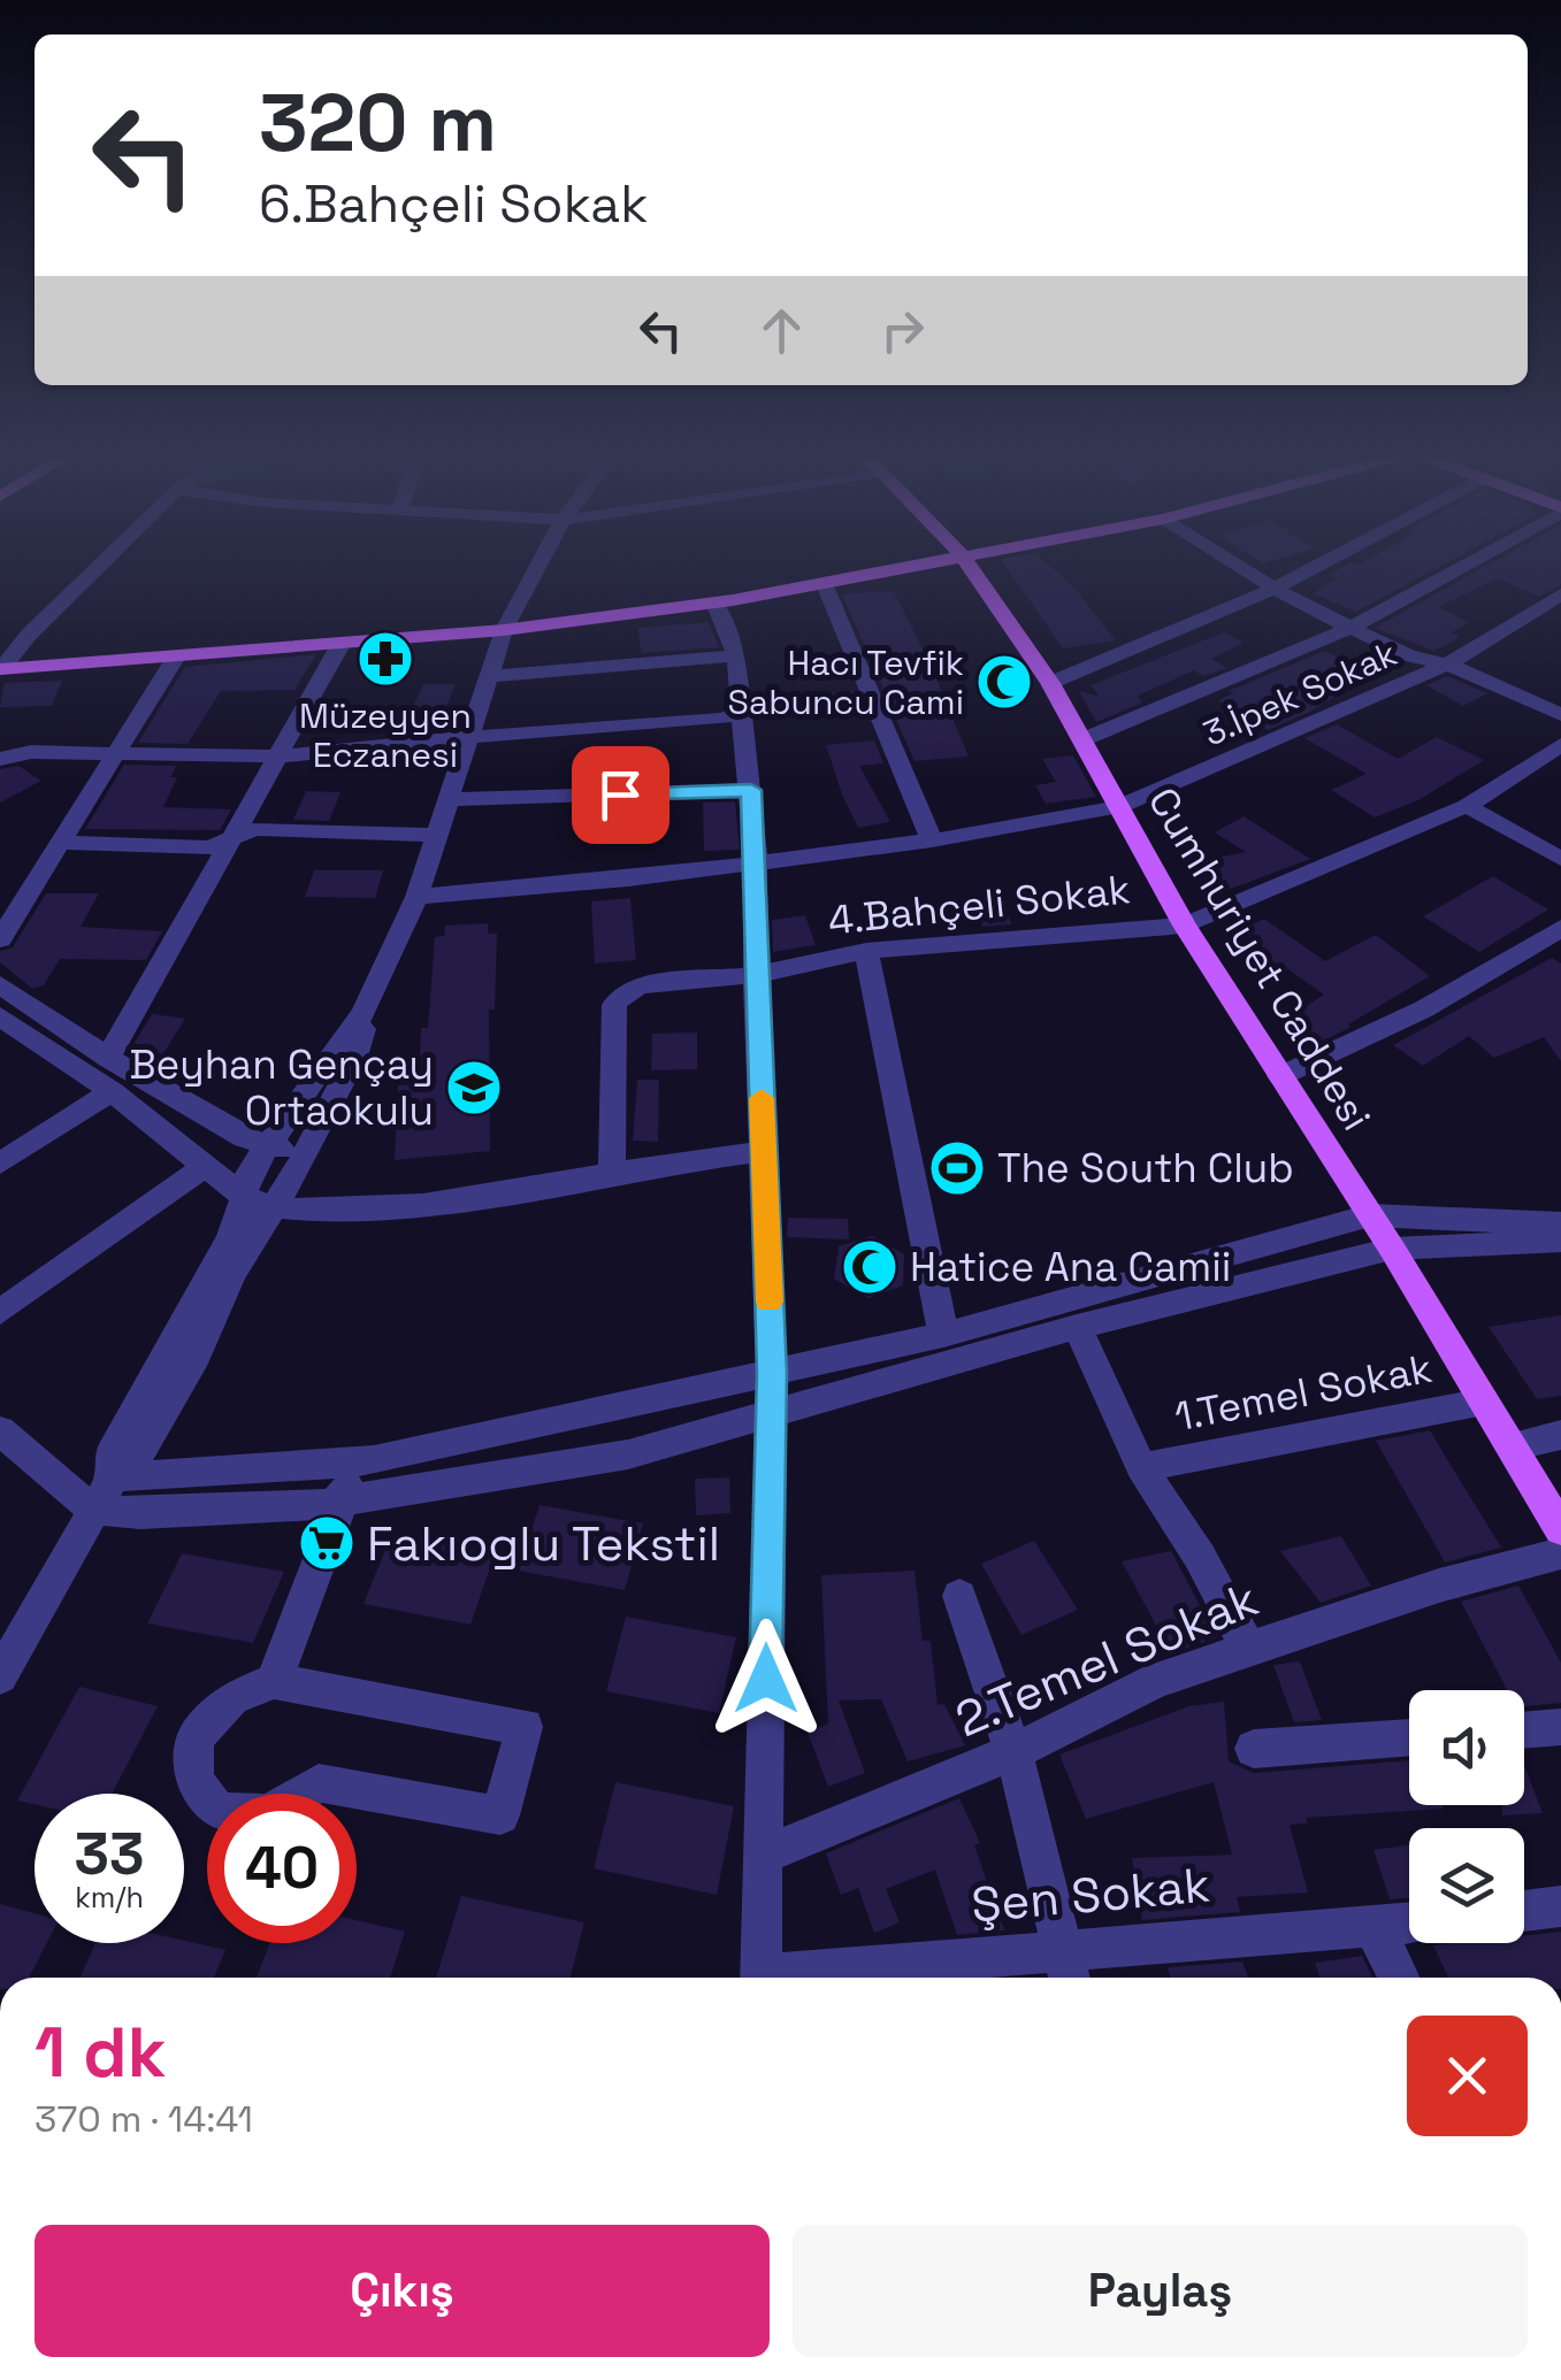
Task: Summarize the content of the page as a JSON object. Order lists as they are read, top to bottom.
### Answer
{
  "streets": {
    "main road": ["Cumhuriyet Caddesi"],
    "street": [
      "3.İpek Sokak",
      "4.Bahçeli Sokak",
      "1.Temel Sokak",
      "2.Temel Sokak",
      "Şen Sokak"
    ]
  },
  "crossings": [
    ["3.İpek Sokak", "Cumhuriyet Caddesi"],
    ["4.Bahçeli Sokak", "Cumhuriyet Caddesi"],
    ["Cumhuriyet Caddesi", "1.Temel Sokak"],
    ["1.Temel Sokak", "2.Temel Sokak"]
  ],
  "places": {
    "pharmacy": ["Müzeyyen Eczanesi"],
    "mosque": ["Hacı Tevfik Sabuncu Cami", "Hatice Ana Camii"],
    "school or university": ["Beyhan Gençay Ortaokulu"],
    "sports": ["The South Club"],
    "supermarket": ["Fakıoglu Tekstil"]
  },
  "page": {
    "turn": ["320 m", "6.Bahçeli Sokak"],
    "speed": "33 km/h",
    "limit": "40",
    "heading": ["1 dk", "370 m · 14:41"],
    "buttons": ["Çıkış", "Paylaş"]
  }
}
